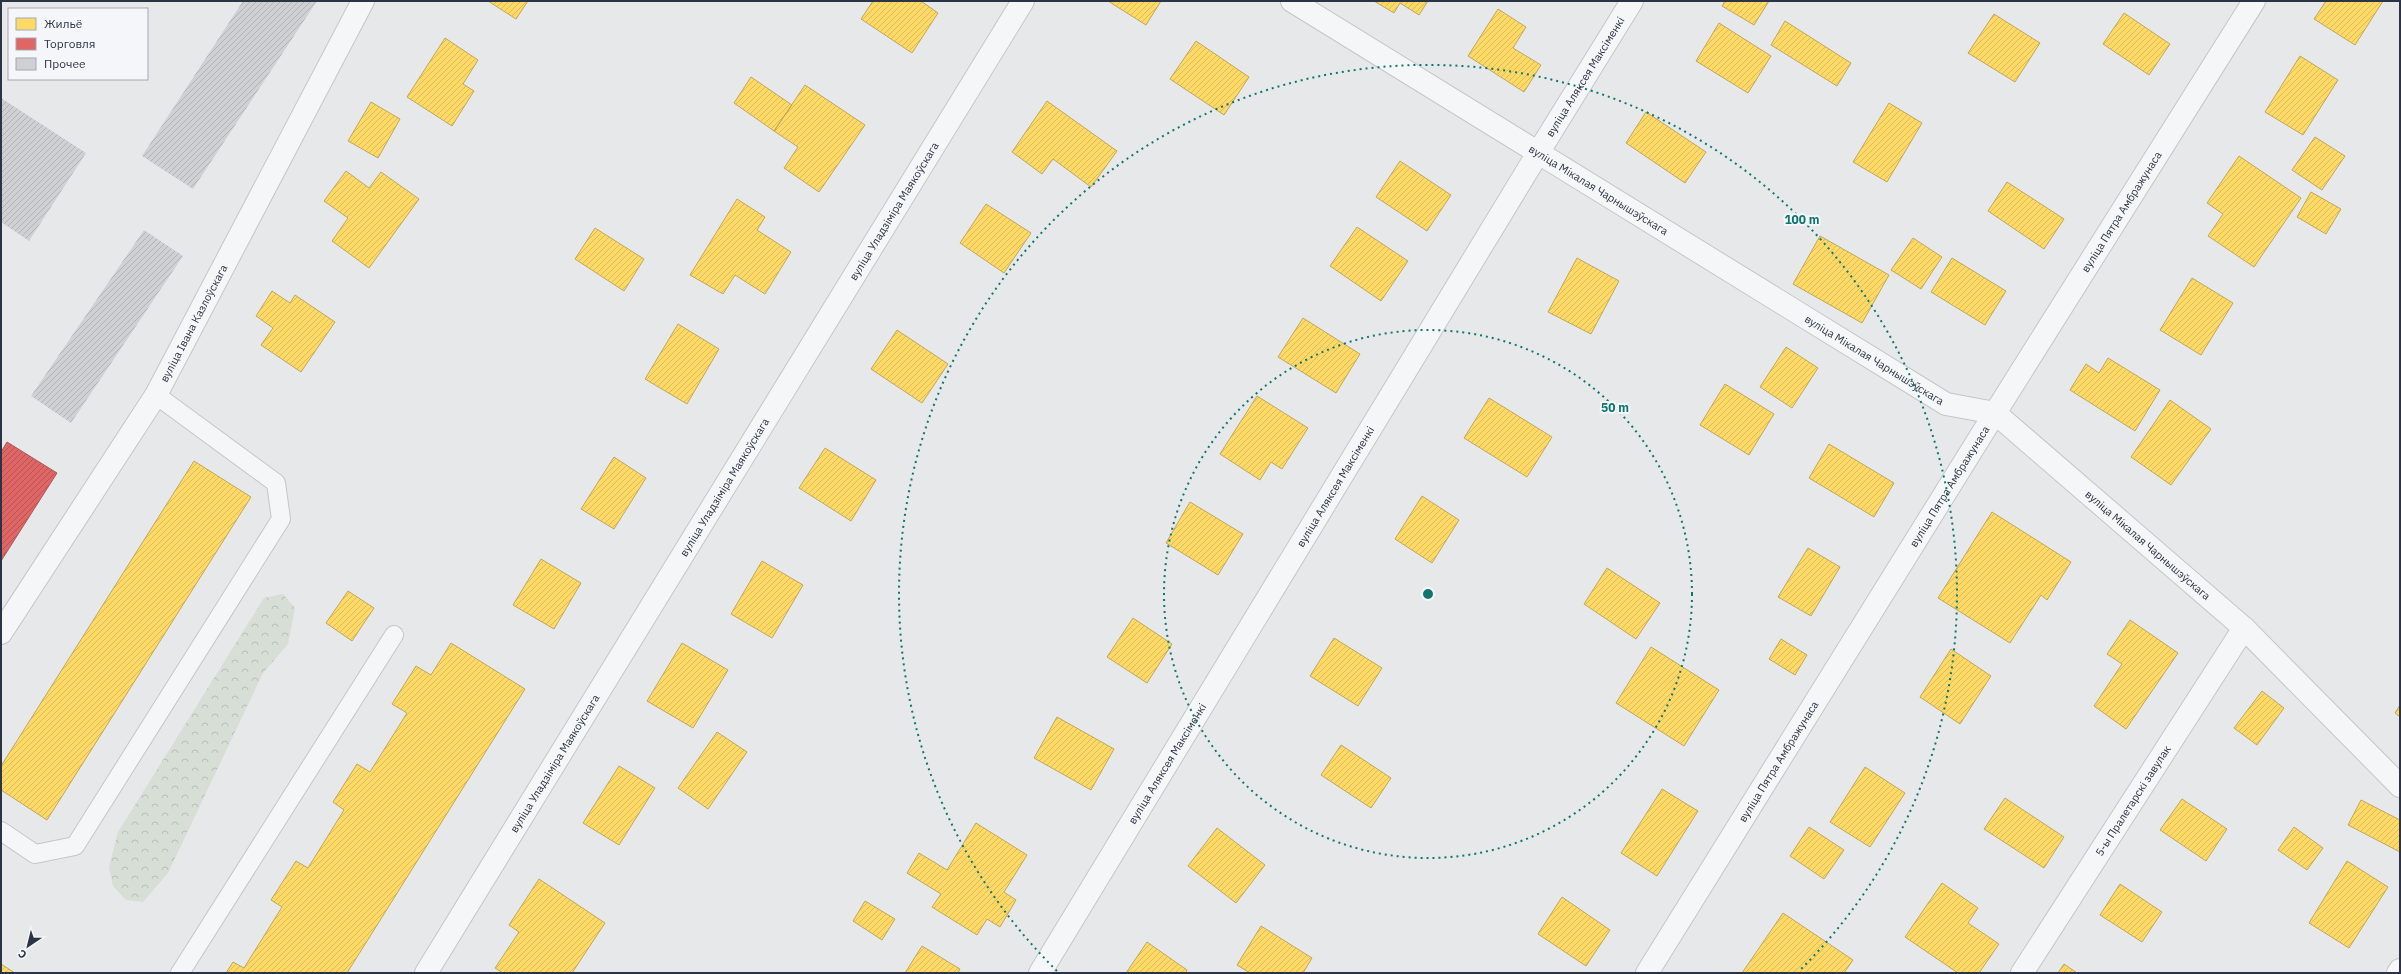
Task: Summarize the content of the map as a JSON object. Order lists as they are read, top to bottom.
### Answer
{
  "streets": {
    "street": [
      "вуліца Аляксея Максіменкі",
      "вуліца Мікалая Чарнышэўскага",
      "вуліца Уладзіміра Маякоўскага",
      "вуліца Пятра Амбражунаса",
      "вуліца Івана Казлоўскага",
      "5-ы Пралетарскі завулак"
    ]
  },
  "crossings": [
    ["вуліца Аляксея Максіменкі", "вуліца Мікалая Чарнышэўскага"],
    ["вуліца Мікалая Чарнышэўскага", "вуліца Пятра Амбражунаса"],
    ["вуліца Мікалая Чарнышэўскага", "5-ы Пралетарскі завулак"]
  ],
  "legend": ["Жильё", "Торговля", "Прочее"],
  "north": "bottom left",
  "rings": ["100 m", "50 m"]
}
